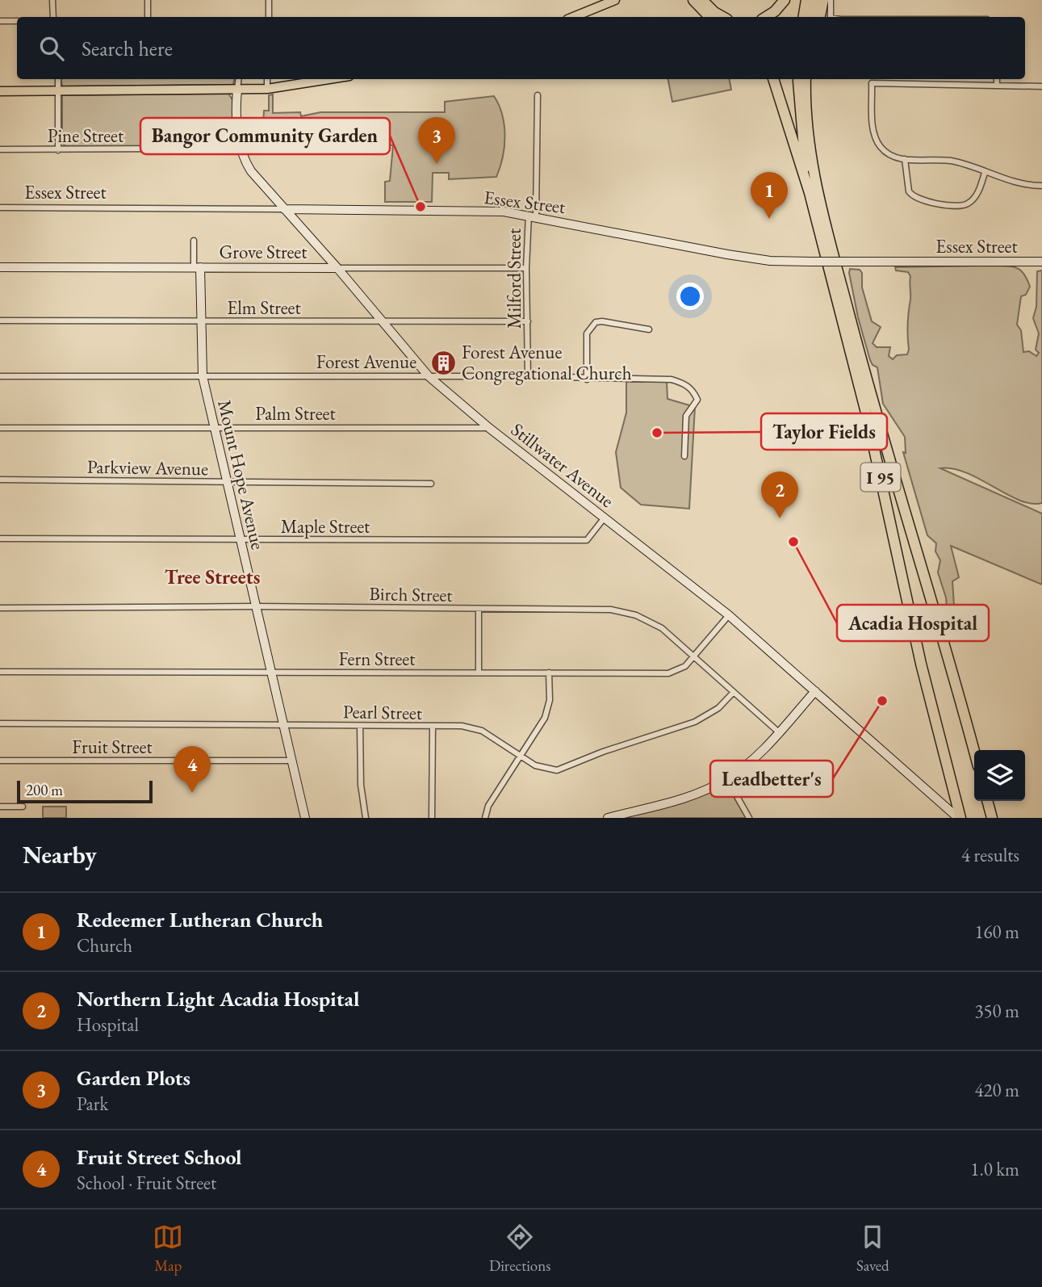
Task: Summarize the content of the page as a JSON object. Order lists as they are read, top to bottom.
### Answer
{
  "streets": {
    "highway": ["I 95"],
    "street": [
      "Pine Street",
      "Essex Street",
      "Grove Street",
      "Milford Street",
      "Elm Street",
      "Forest Avenue",
      "Palm Street",
      "Stillwater Avenue",
      "Parkview Avenue",
      "Mount Hope Avenue",
      "Maple Street",
      "Birch Street",
      "Fern Street",
      "Pearl Street",
      "Fruit Street"
    ]
  },
  "crossings": [
    ["Pine Street", "Stillwater Avenue"],
    ["Essex Street", "Milford Street"],
    ["Essex Street", "Stillwater Avenue"],
    ["Grove Street", "Milford Street"],
    ["Grove Street", "Stillwater Avenue"],
    ["Grove Street", "Mount Hope Avenue"],
    ["Milford Street", "Elm Street"],
    ["Milford Street", "Forest Avenue"],
    ["Elm Street", "Stillwater Avenue"],
    ["Elm Street", "Mount Hope Avenue"],
    ["Forest Avenue", "Stillwater Avenue"],
    ["Forest Avenue", "Mount Hope Avenue"],
    ["Palm Street", "Stillwater Avenue"],
    ["Palm Street", "Mount Hope Avenue"],
    ["Stillwater Avenue", "I 95"],
    ["Stillwater Avenue", "Maple Street"],
    ["Stillwater Avenue", "Fern Street"],
    ["Parkview Avenue", "Mount Hope Avenue"],
    ["Mount Hope Avenue", "Maple Street"],
    ["Mount Hope Avenue", "Birch Street"],
    ["Mount Hope Avenue", "Fern Street"],
    ["Mount Hope Avenue", "Pearl Street"],
    ["Mount Hope Avenue", "Fruit Street"],
    ["Birch Street", "Fern Street"],
    ["Birch Street", "Pearl Street"]
  ],
  "districts": ["Tree Streets"],
  "places": {
    "other": [
      "Bangor Community Garden",
      "Taylor Fields",
      "Acadia Hospital",
      "Leadbetter's"
    ],
    "building": ["Forest Avenue Congregational Church"]
  },
  "scale_bar": "200 m",
  "page": {
    "search": "Search here",
    "pins": [
      "3",
      "1",
      "2",
      "4"
    ],
    "scale": "200 m",
    "heading": ["Nearby", "4 results"],
    "list": [
      {
        "mark": "1",
        "name": "Redeemer Lutheran Church",
        "note": "Church",
        "value": "160 m"
      },
      {
        "mark": "2",
        "name": "Northern Light Acadia Hospital",
        "note": "Hospital",
        "value": "350 m"
      },
      {
        "mark": "3",
        "name": "Garden Plots",
        "note": "Park",
        "value": "420 m"
      },
      {
        "mark": "4",
        "name": "Fruit Street School",
        "note": "School · Fruit Street",
        "value": "1.0 km"
      }
    ],
    "nav": ["Map", "Directions", "Saved"]
  }
}
